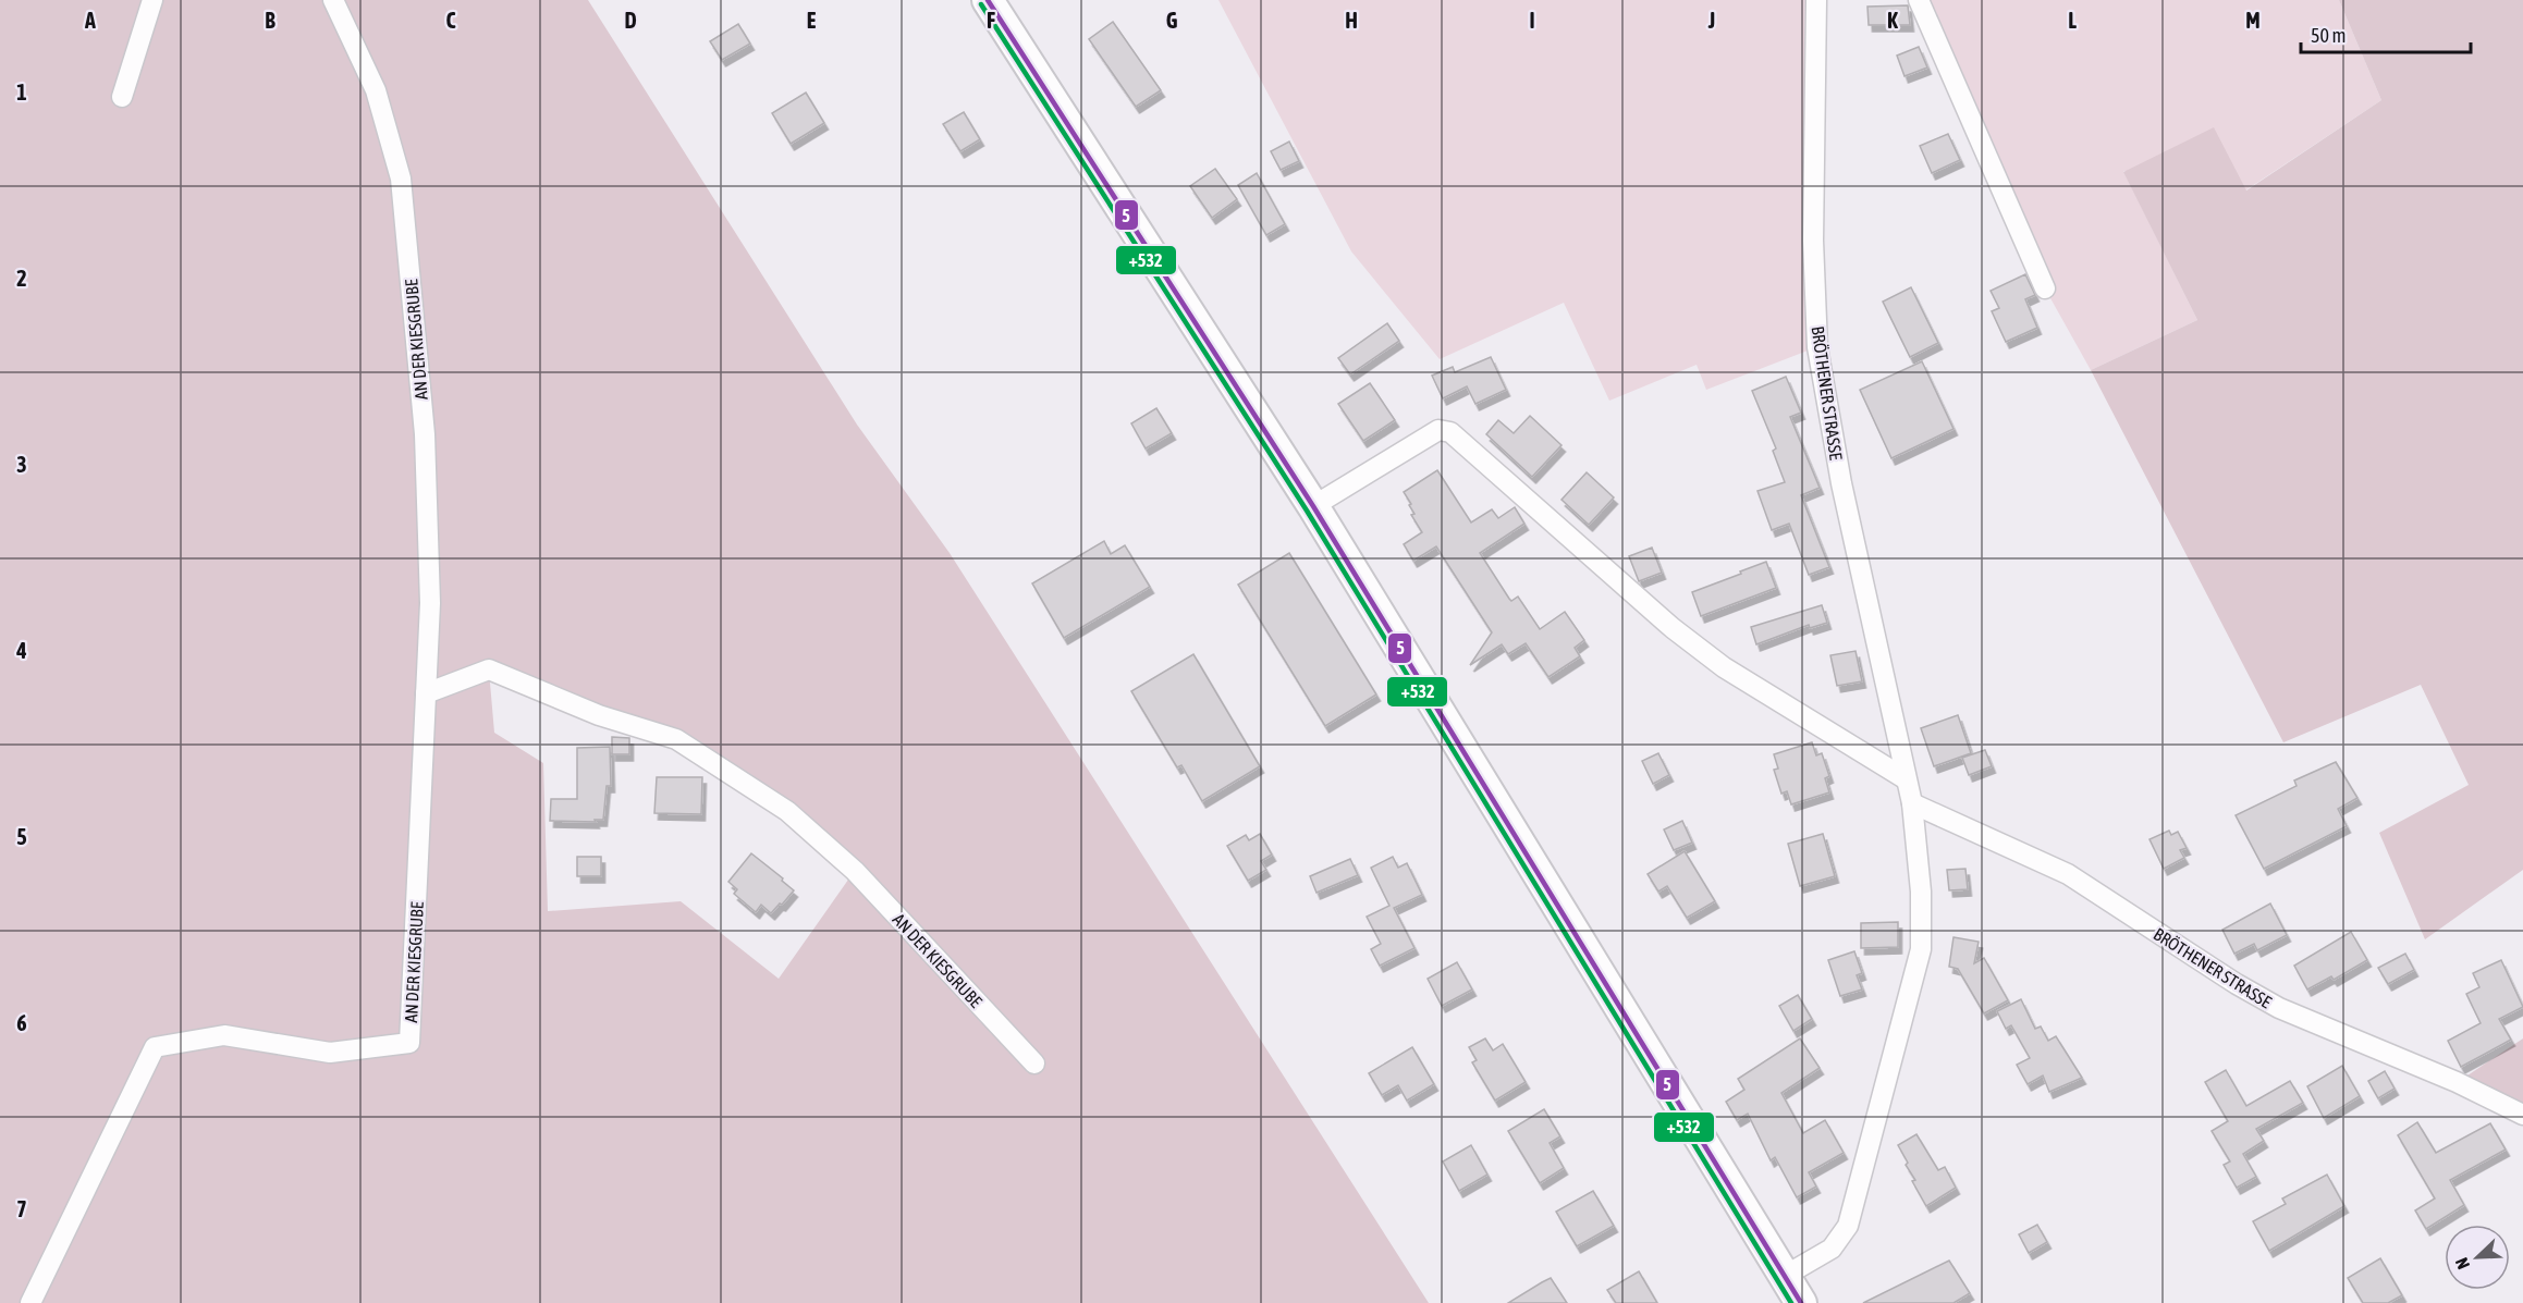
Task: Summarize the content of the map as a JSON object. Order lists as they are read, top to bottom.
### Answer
{
  "streets": {
    "street": ["AN DER KIESGRUBE", "BRÖTHENER STRASSE"]
  },
  "lines": ["transit line 5", "transit line +532"],
  "scale_bar": "50 m",
  "north": "bottom left",
  "grid": {
    "columns": [
      "A",
      "B",
      "C",
      "D",
      "E",
      "F",
      "G",
      "H",
      "I",
      "J",
      "K",
      "L",
      "M"
    ],
    "rows": [
      "1",
      "2",
      "3",
      "4",
      "5",
      "6",
      "7"
    ]
  }
}
